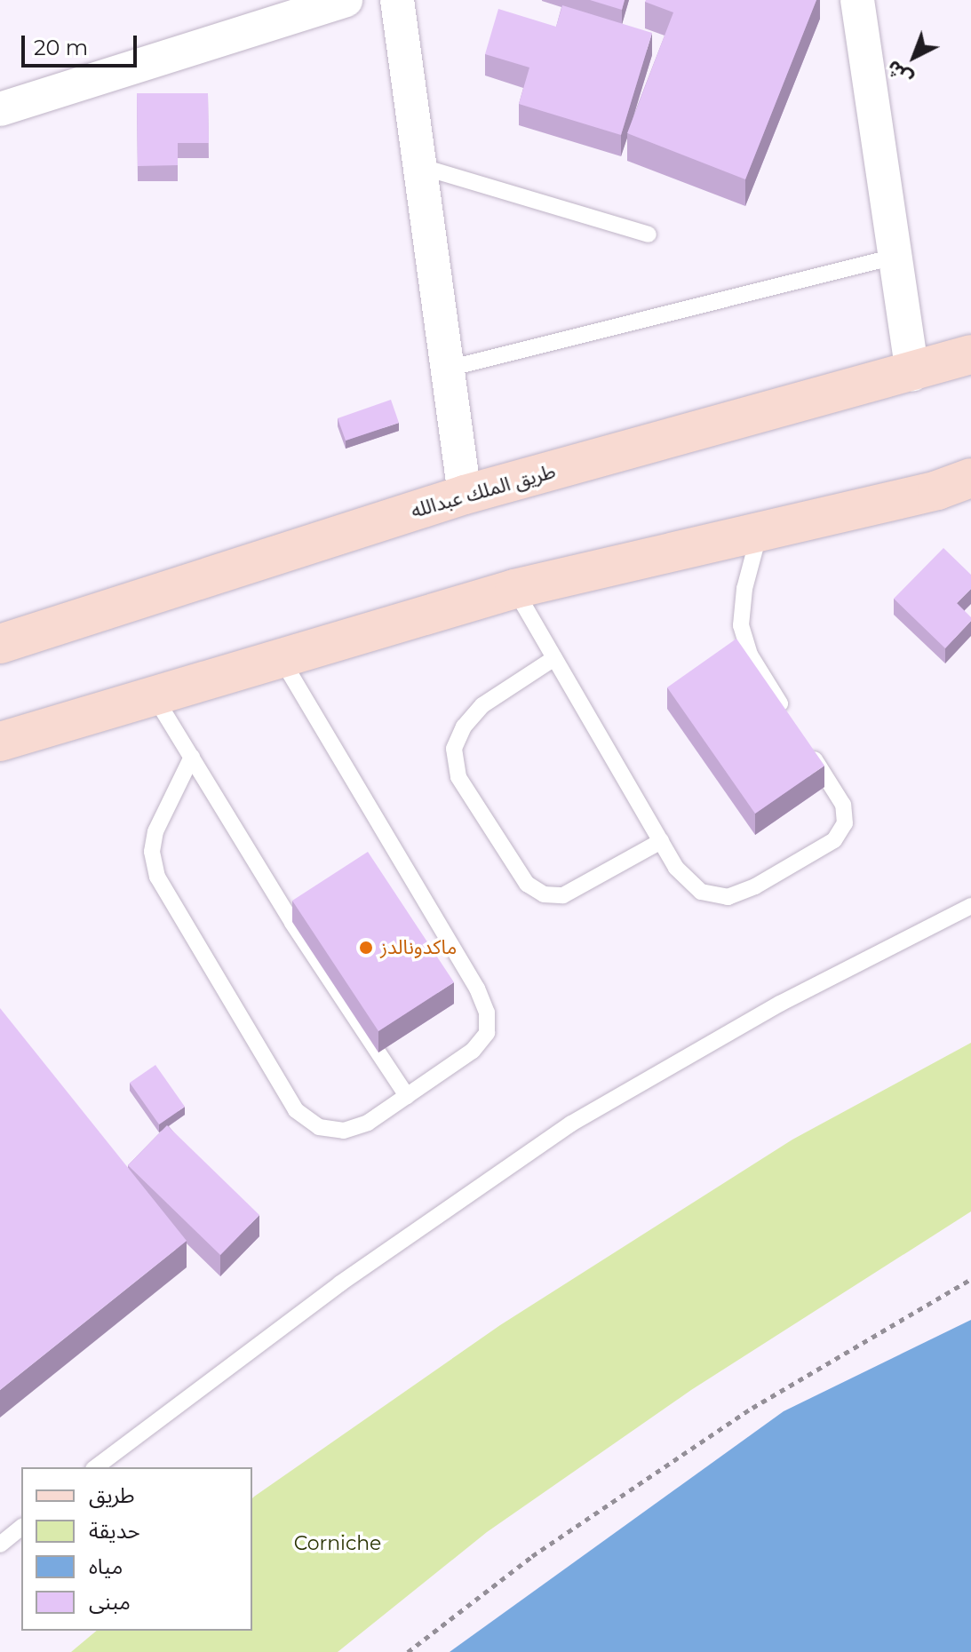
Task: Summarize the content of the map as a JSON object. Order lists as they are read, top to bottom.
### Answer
{
  "streets": {
    "street": ["طريق الملك عبدالله"]
  },
  "parks": ["Corniche"],
  "places": ["ماكدونالدز"],
  "legend": [
    "طريق",
    "حديقة",
    "مياه",
    "مبنى"
  ],
  "scale_bar": "20 m",
  "north": "bottom left"
}
